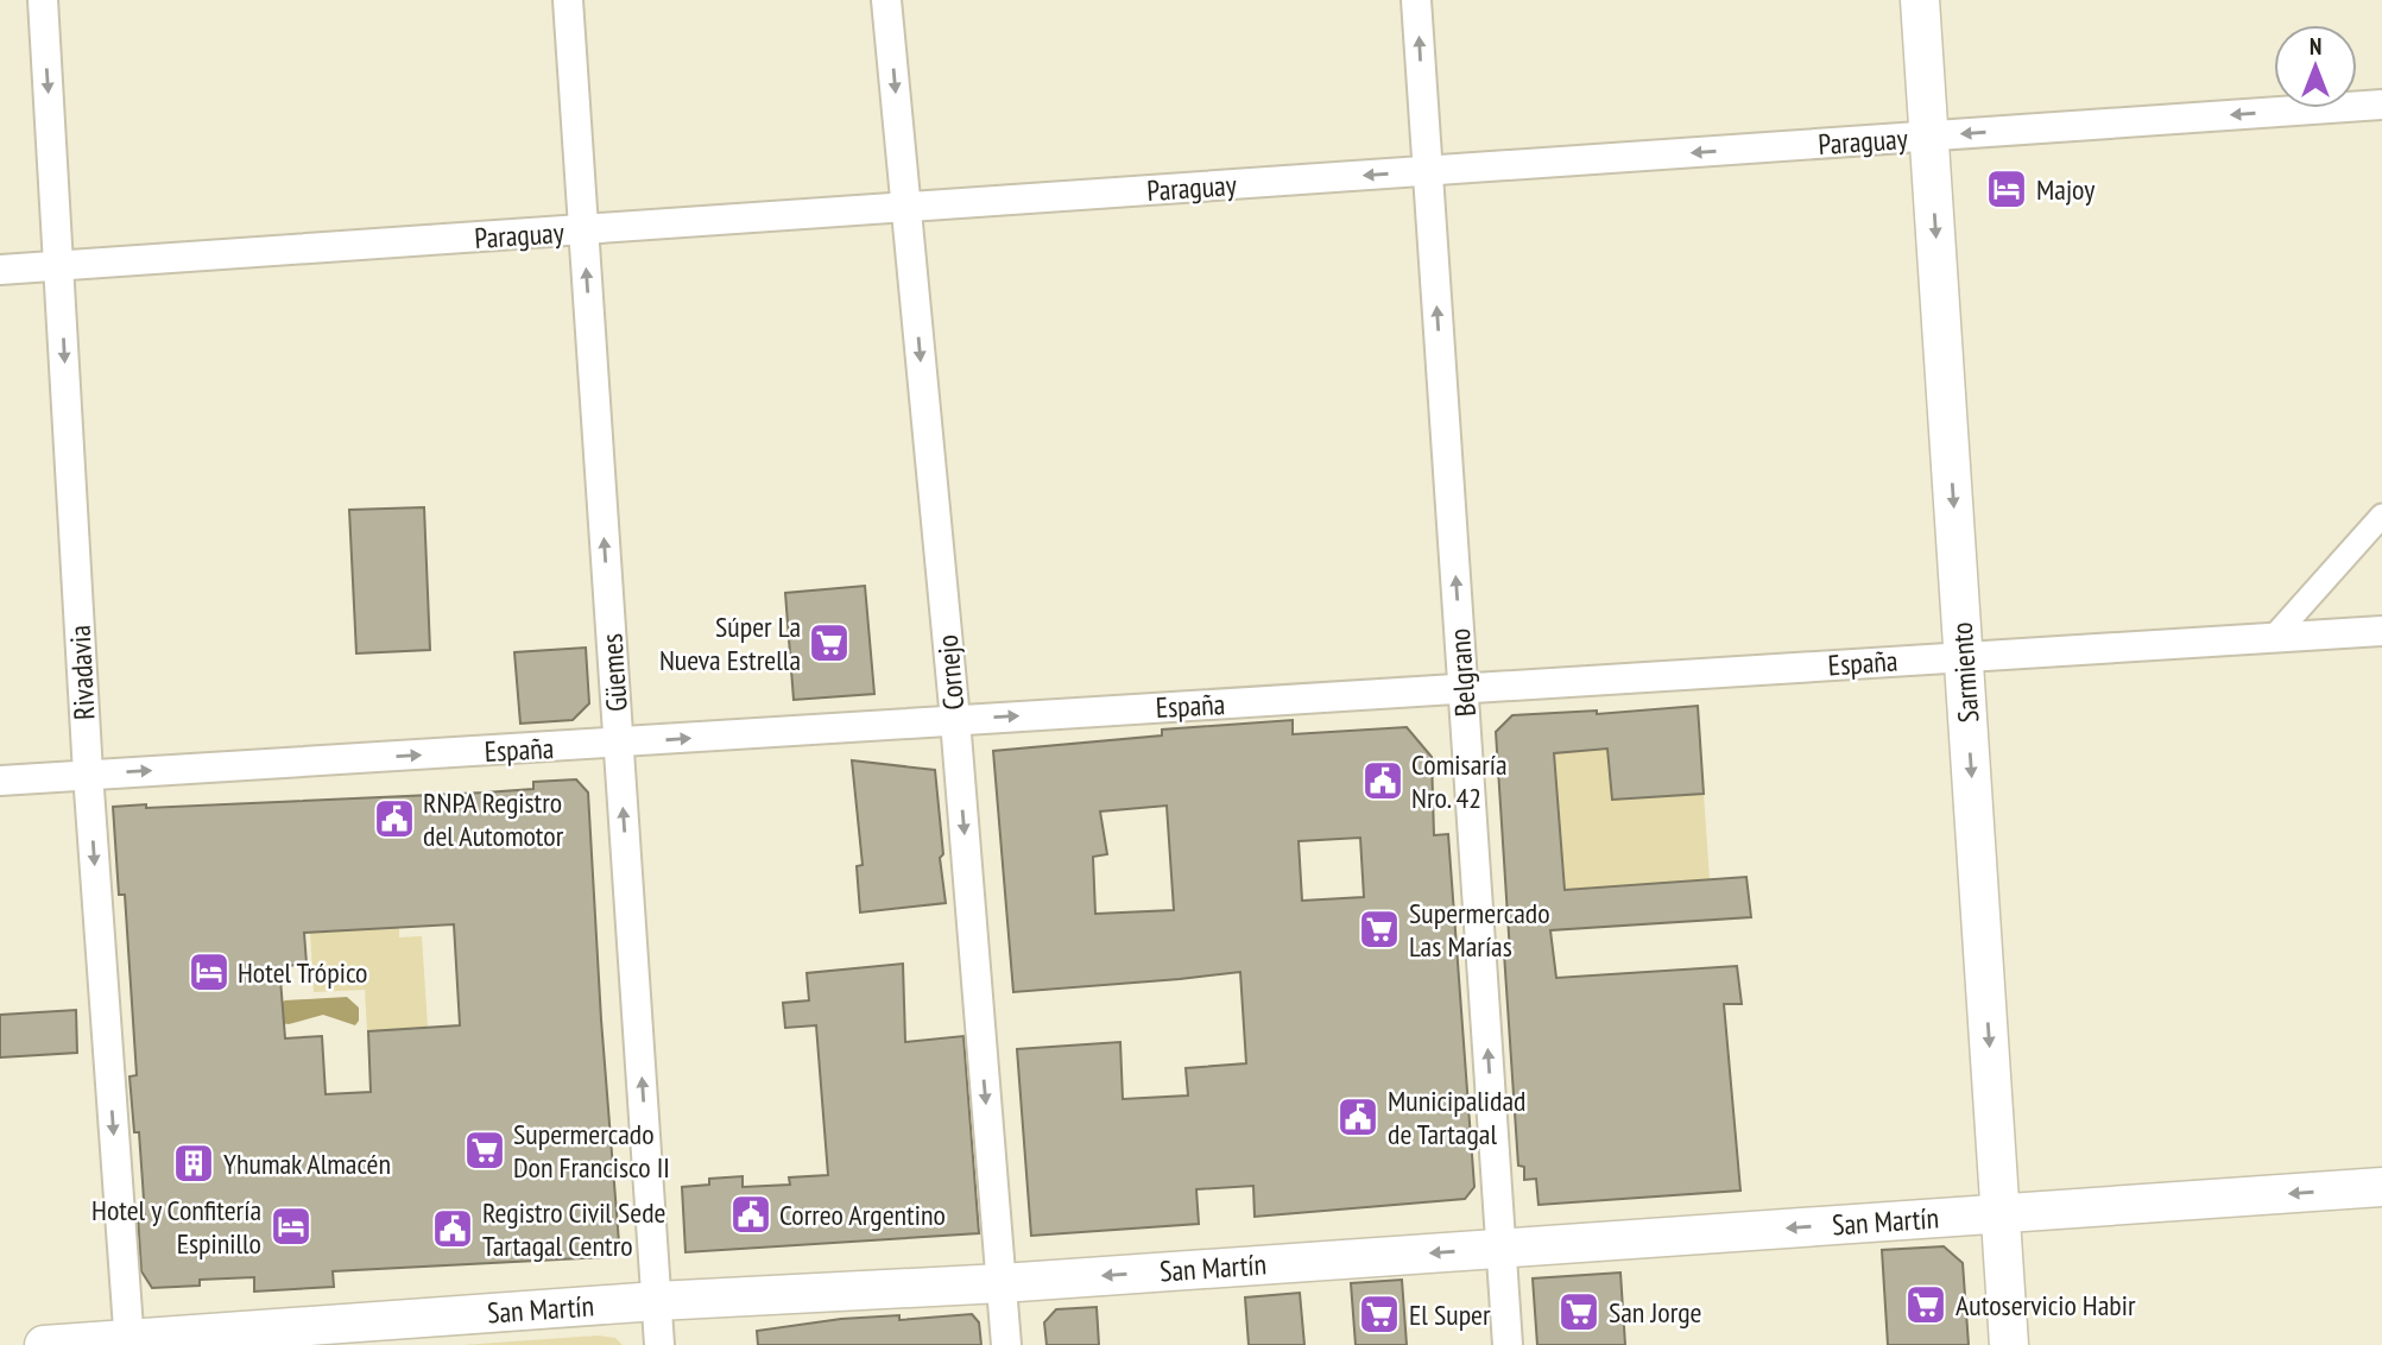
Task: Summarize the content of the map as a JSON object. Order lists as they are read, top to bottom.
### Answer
{
  "streets": {
    "street": [
      "Paraguay",
      "España",
      "Rivadavia",
      "Güemes",
      "Cornejo",
      "Belgrano",
      "Sarmiento",
      "San Martín"
    ]
  },
  "crossings": [
    ["Paraguay", "Rivadavia"],
    ["Paraguay", "Güemes"],
    ["Paraguay", "Cornejo"],
    ["Paraguay", "Belgrano"],
    ["Paraguay", "Sarmiento"],
    ["España", "Rivadavia"],
    ["España", "Güemes"],
    ["España", "Cornejo"],
    ["España", "Belgrano"],
    ["España", "Sarmiento"],
    ["Rivadavia", "San Martín"],
    ["Güemes", "San Martín"],
    ["Cornejo", "San Martín"],
    ["Belgrano", "San Martín"],
    ["Sarmiento", "San Martín"]
  ],
  "one_way": [
    "Paraguay",
    "España",
    "Rivadavia",
    "Güemes",
    "Cornejo",
    "Belgrano",
    "Sarmiento",
    "San Martín"
  ],
  "places": {
    "hotel": ["Majoy", "Hotel Trópico", "Hotel y Confitería Espinillo"],
    "supermarket": [
      "Súper La Nueva Estrella",
      "Supermercado Las Marías",
      "Supermercado Don Francisco II",
      "Autoservicio Habir",
      "San Jorge",
      "El Super"
    ],
    "public building": [
      "Comisaría Nro. 42",
      "RNPA Registro del Automotor",
      "Municipalidad de Tartagal",
      "Correo Argentino",
      "Registro Civil Sede Tartagal Centro"
    ],
    "building": ["Yhumak Almacén"]
  },
  "north": "top"
}
